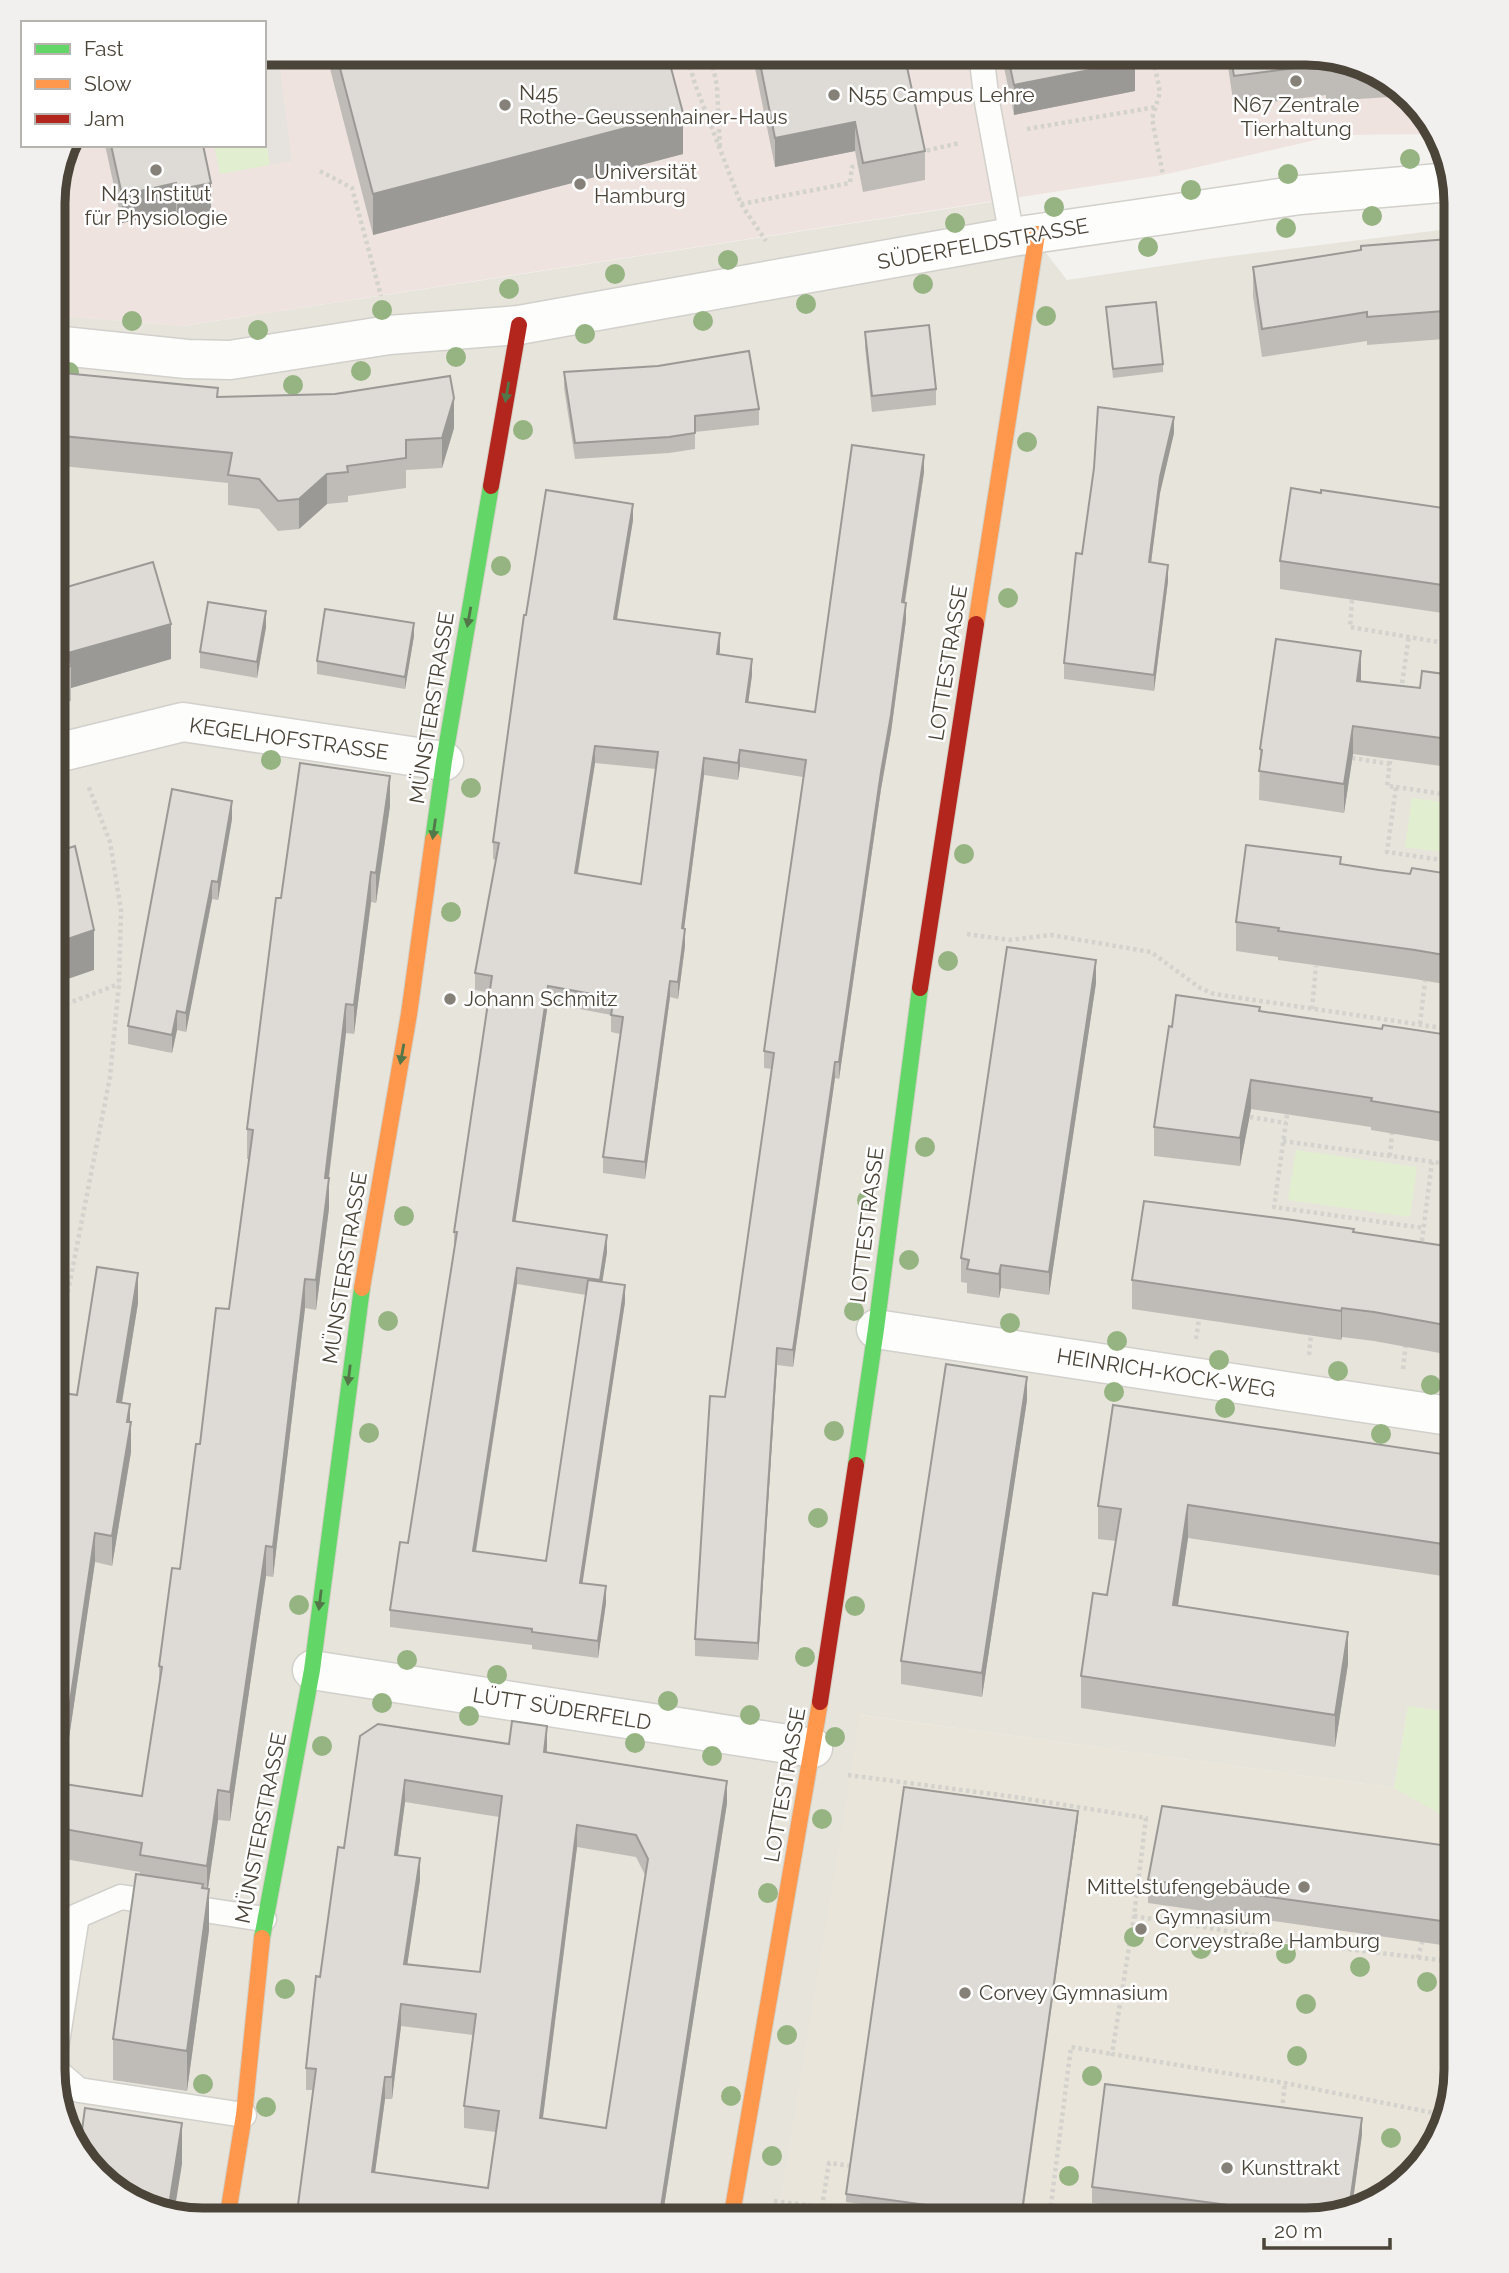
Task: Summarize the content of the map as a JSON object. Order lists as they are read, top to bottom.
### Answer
{
  "streets": {
    "street": [
      "SÜDERFELDSTRASSE",
      "LOTTESTRASSE",
      "MÜNSTERSTRASSE",
      "KEGELHOFSTRASSE",
      "HEINRICH-KOCK-WEG",
      "LÜTT SÜDERFELD"
    ]
  },
  "crossings": [
    ["SÜDERFELDSTRASSE", "LOTTESTRASSE"],
    ["SÜDERFELDSTRASSE", "MÜNSTERSTRASSE"],
    ["LOTTESTRASSE", "HEINRICH-KOCK-WEG"],
    ["LOTTESTRASSE", "LÜTT SÜDERFELD"],
    ["MÜNSTERSTRASSE", "KEGELHOFSTRASSE"],
    ["MÜNSTERSTRASSE", "LÜTT SÜDERFELD"]
  ],
  "one_way": ["MÜNSTERSTRASSE"],
  "places": [
    "N67 Zentrale Tierhaltung",
    "N55 Campus Lehre",
    "N45 Rothe-Geussenhainer-Haus",
    "N43 Institut für Physiologie",
    "Universität Hamburg",
    "Johann Schmitz",
    "Mittelstufengebäude",
    "Gymnasium Corveystraße Hamburg",
    "Corvey Gymnasium",
    "Kunsttrakt"
  ],
  "legend": ["Fast", "Slow", "Jam"],
  "scale_bar": "20 m"
}
